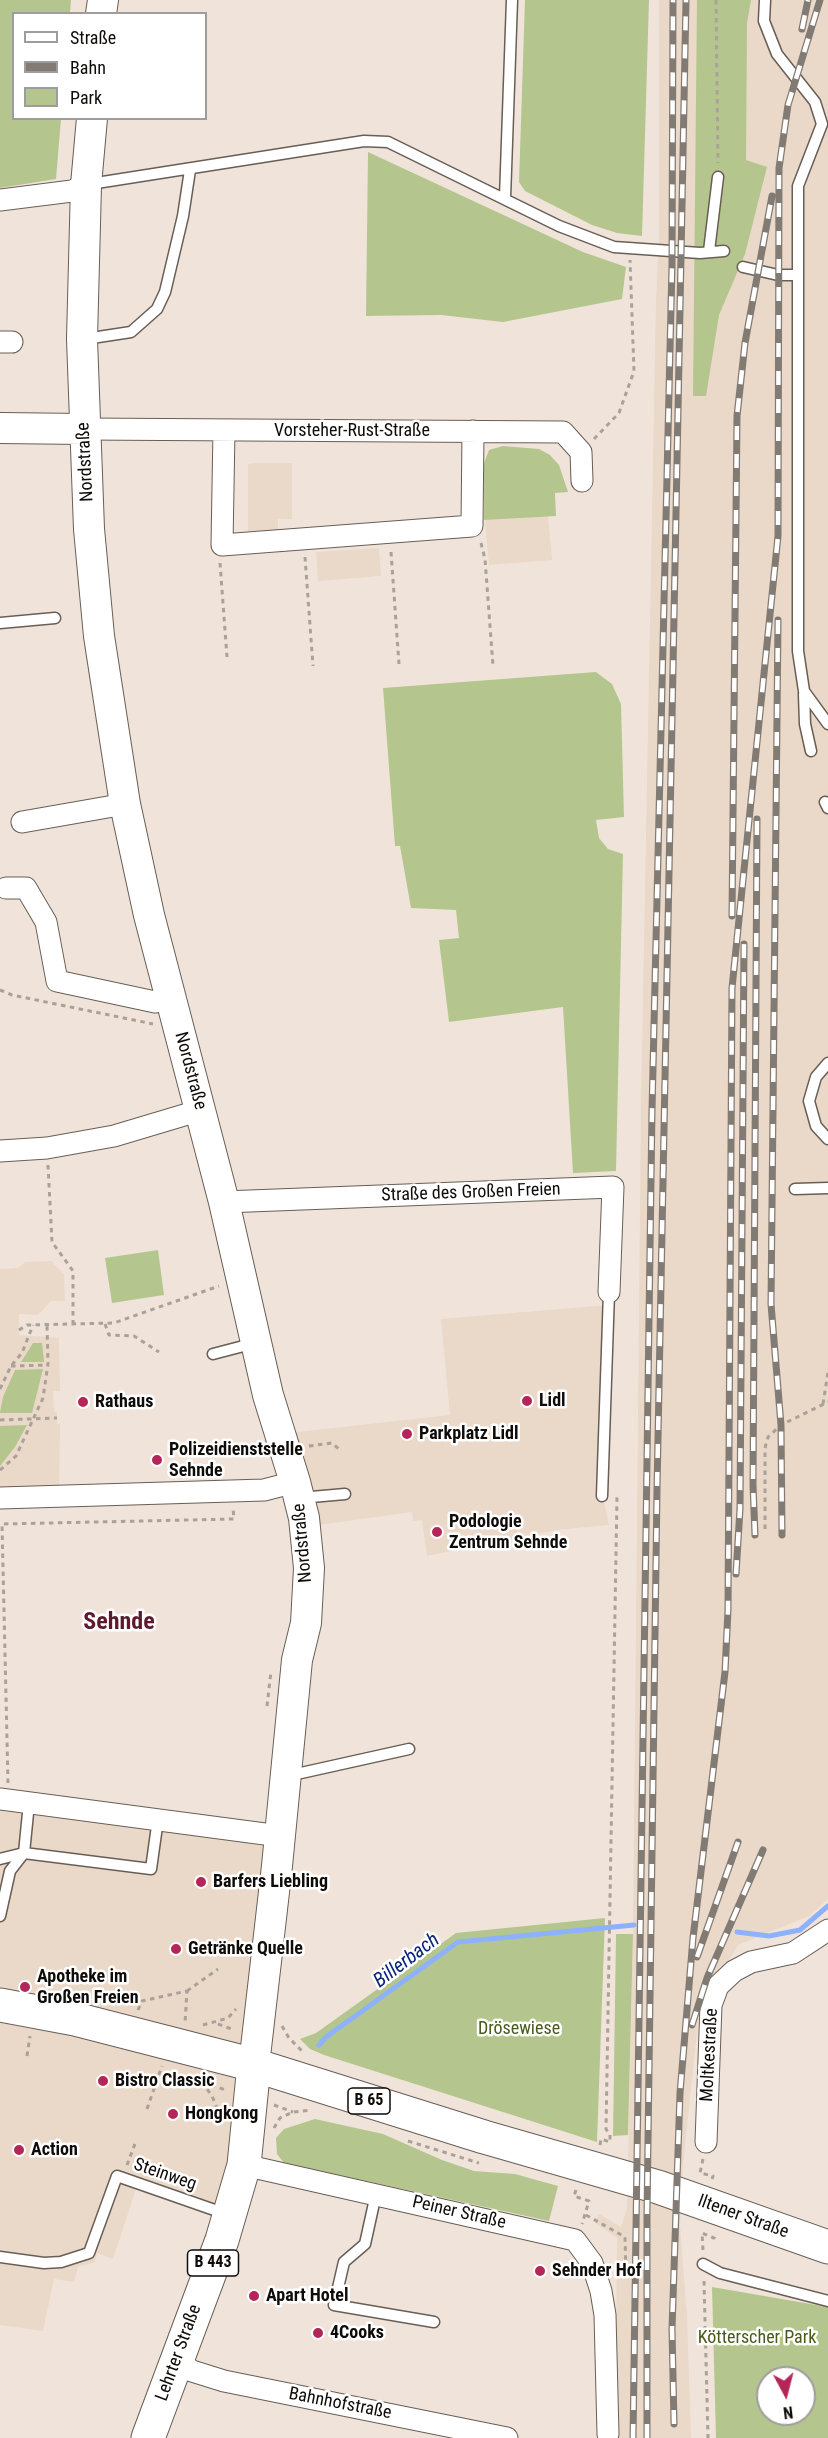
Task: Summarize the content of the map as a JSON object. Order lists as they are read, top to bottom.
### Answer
{
  "streets": {
    "main road": [
      "Nordstraße",
      "B 65",
      "Iltener Straße",
      "B 443",
      "Lehrter Straße"
    ],
    "street": [
      "Vorsteher-Rust-Straße",
      "Straße des Großen Freien",
      "Moltkestraße",
      "Peiner Straße",
      "Bahnhofstraße"
    ],
    "lane": ["Steinweg"]
  },
  "crossings": [
    ["Vorsteher-Rust-Straße", "Nordstraße"],
    ["Nordstraße", "Straße des Großen Freien"],
    ["Nordstraße", "B 65"],
    ["Nordstraße", "Iltener Straße"],
    ["Nordstraße", "B 443"],
    ["B 65", "Iltener Straße"],
    ["B 65", "B 443"],
    ["Steinweg", "Lehrter Straße"],
    ["Peiner Straße", "B 443"],
    ["Peiner Straße", "Lehrter Straße"],
    ["Iltener Straße", "B 443"],
    ["B 443", "Lehrter Straße"],
    ["Lehrter Straße", "Bahnhofstraße"]
  ],
  "districts": ["Sehnde"],
  "water": ["Billerbach"],
  "parks": ["Drösewiese", "Kötterscher Park"],
  "places": [
    "Lidl",
    "Rathaus",
    "Parkplatz Lidl",
    "Polizeidienststelle Sehnde",
    "Podologie Zentrum Sehnde",
    "Barfers Liebling",
    "Getränke Quelle",
    "Apotheke im Großen Freien",
    "Bistro Classic",
    "Hongkong",
    "Action",
    "Sehnder Hof",
    "Apart Hotel",
    "4Cooks"
  ],
  "legend": ["Straße", "Bahn", "Park"],
  "north": "bottom"
}
